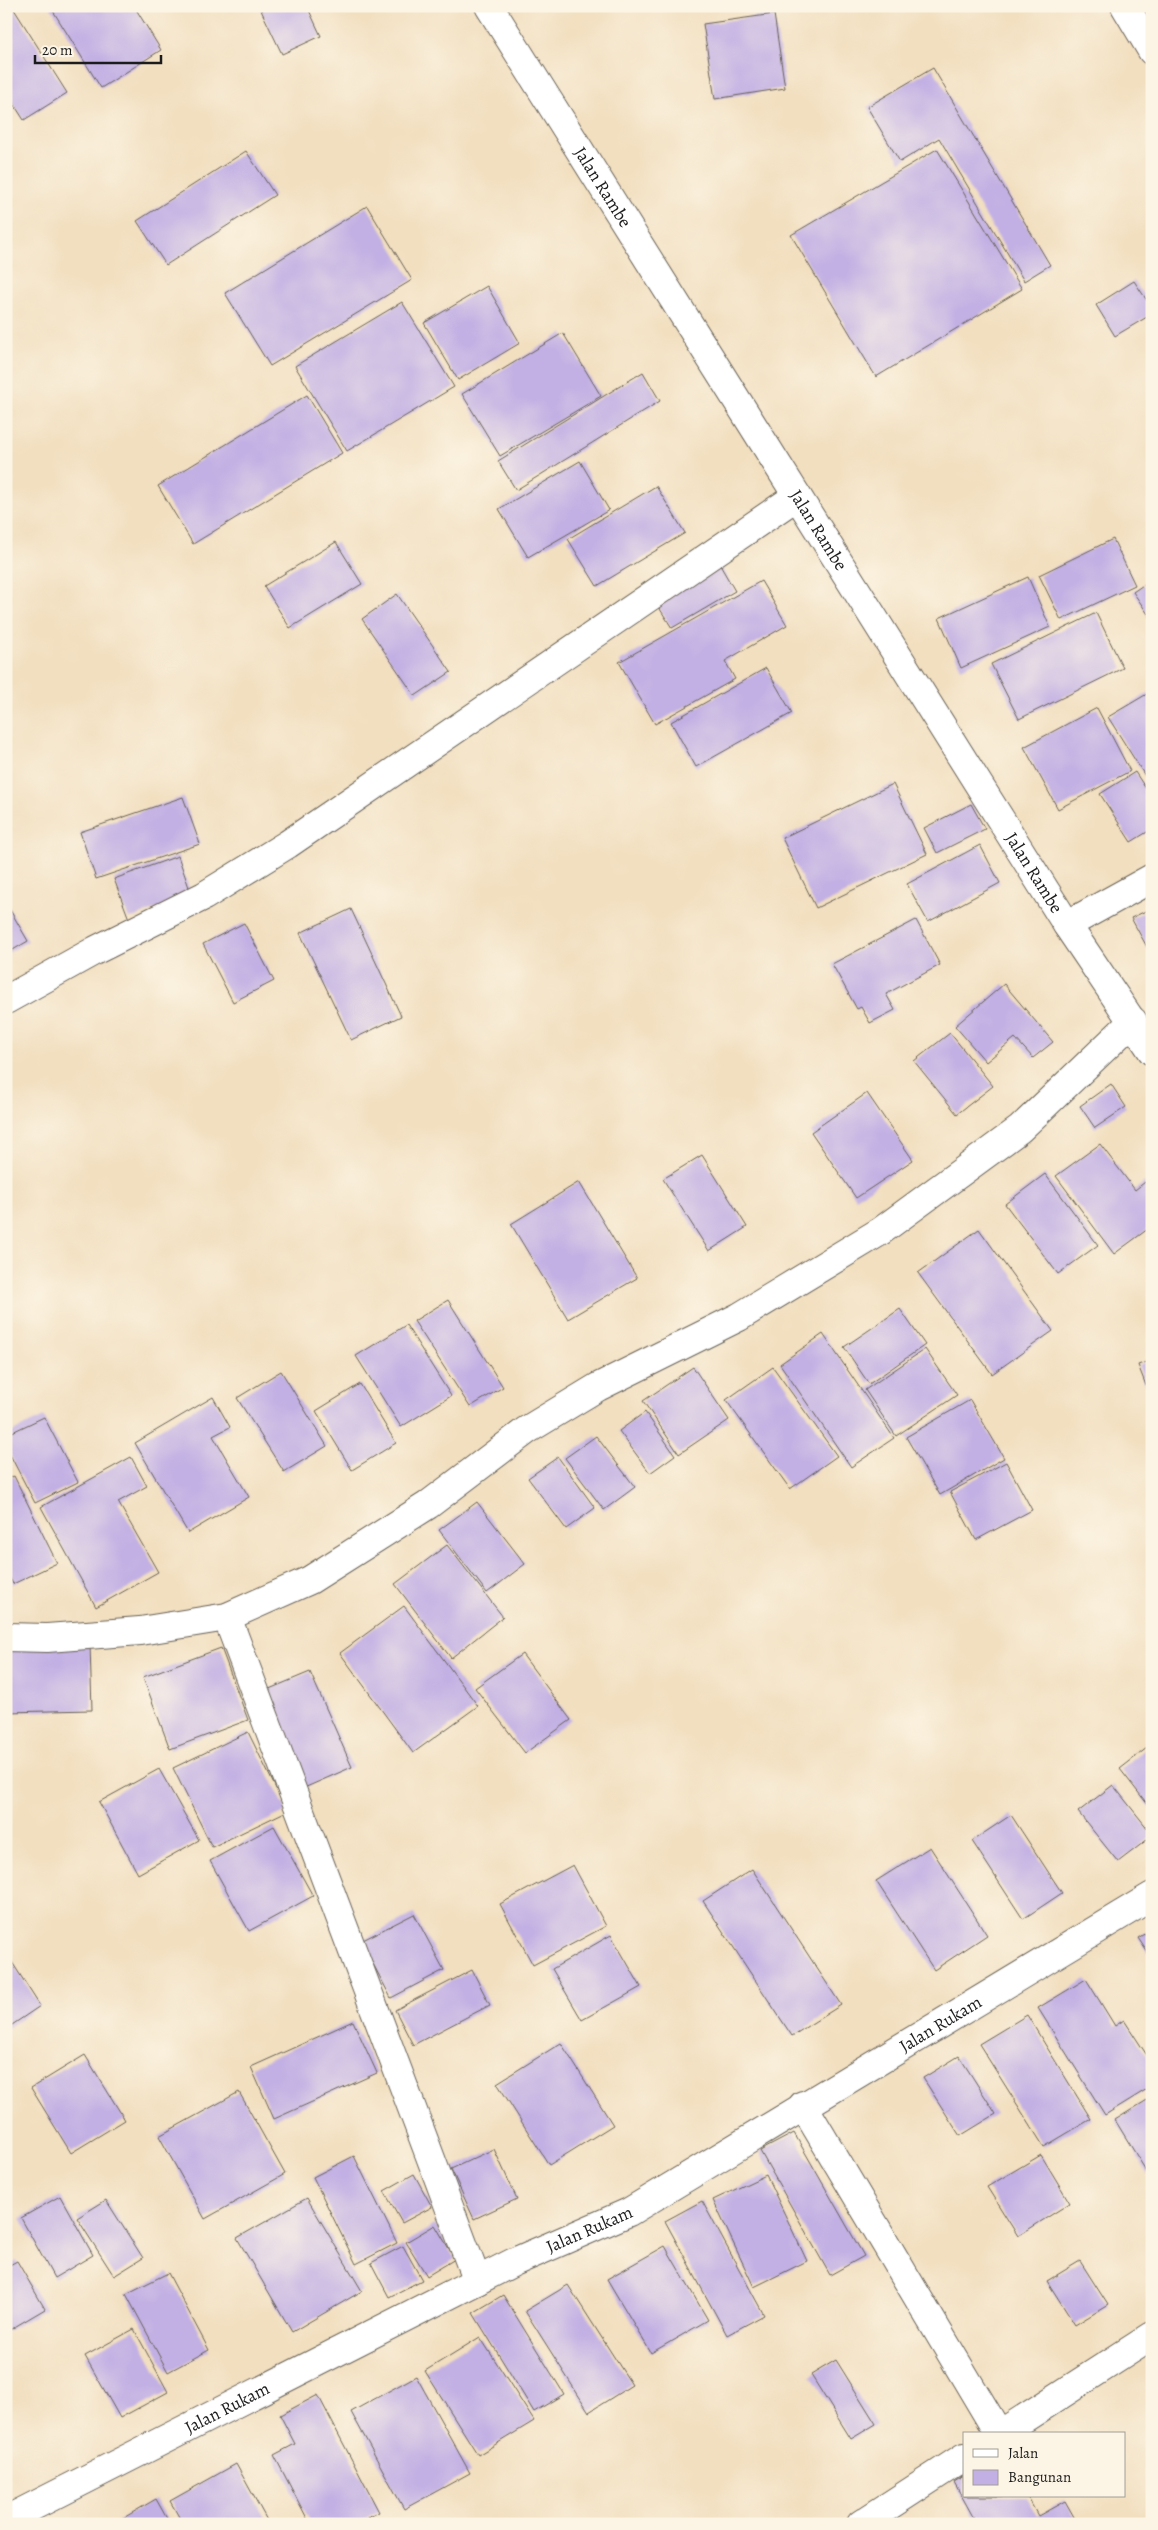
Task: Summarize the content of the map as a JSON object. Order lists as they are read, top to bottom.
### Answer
{
  "streets": {
    "street": ["Jalan Rambe", "Jalan Rukam"]
  },
  "legend": ["Jalan", "Bangunan"],
  "scale_bar": "20 m"
}
